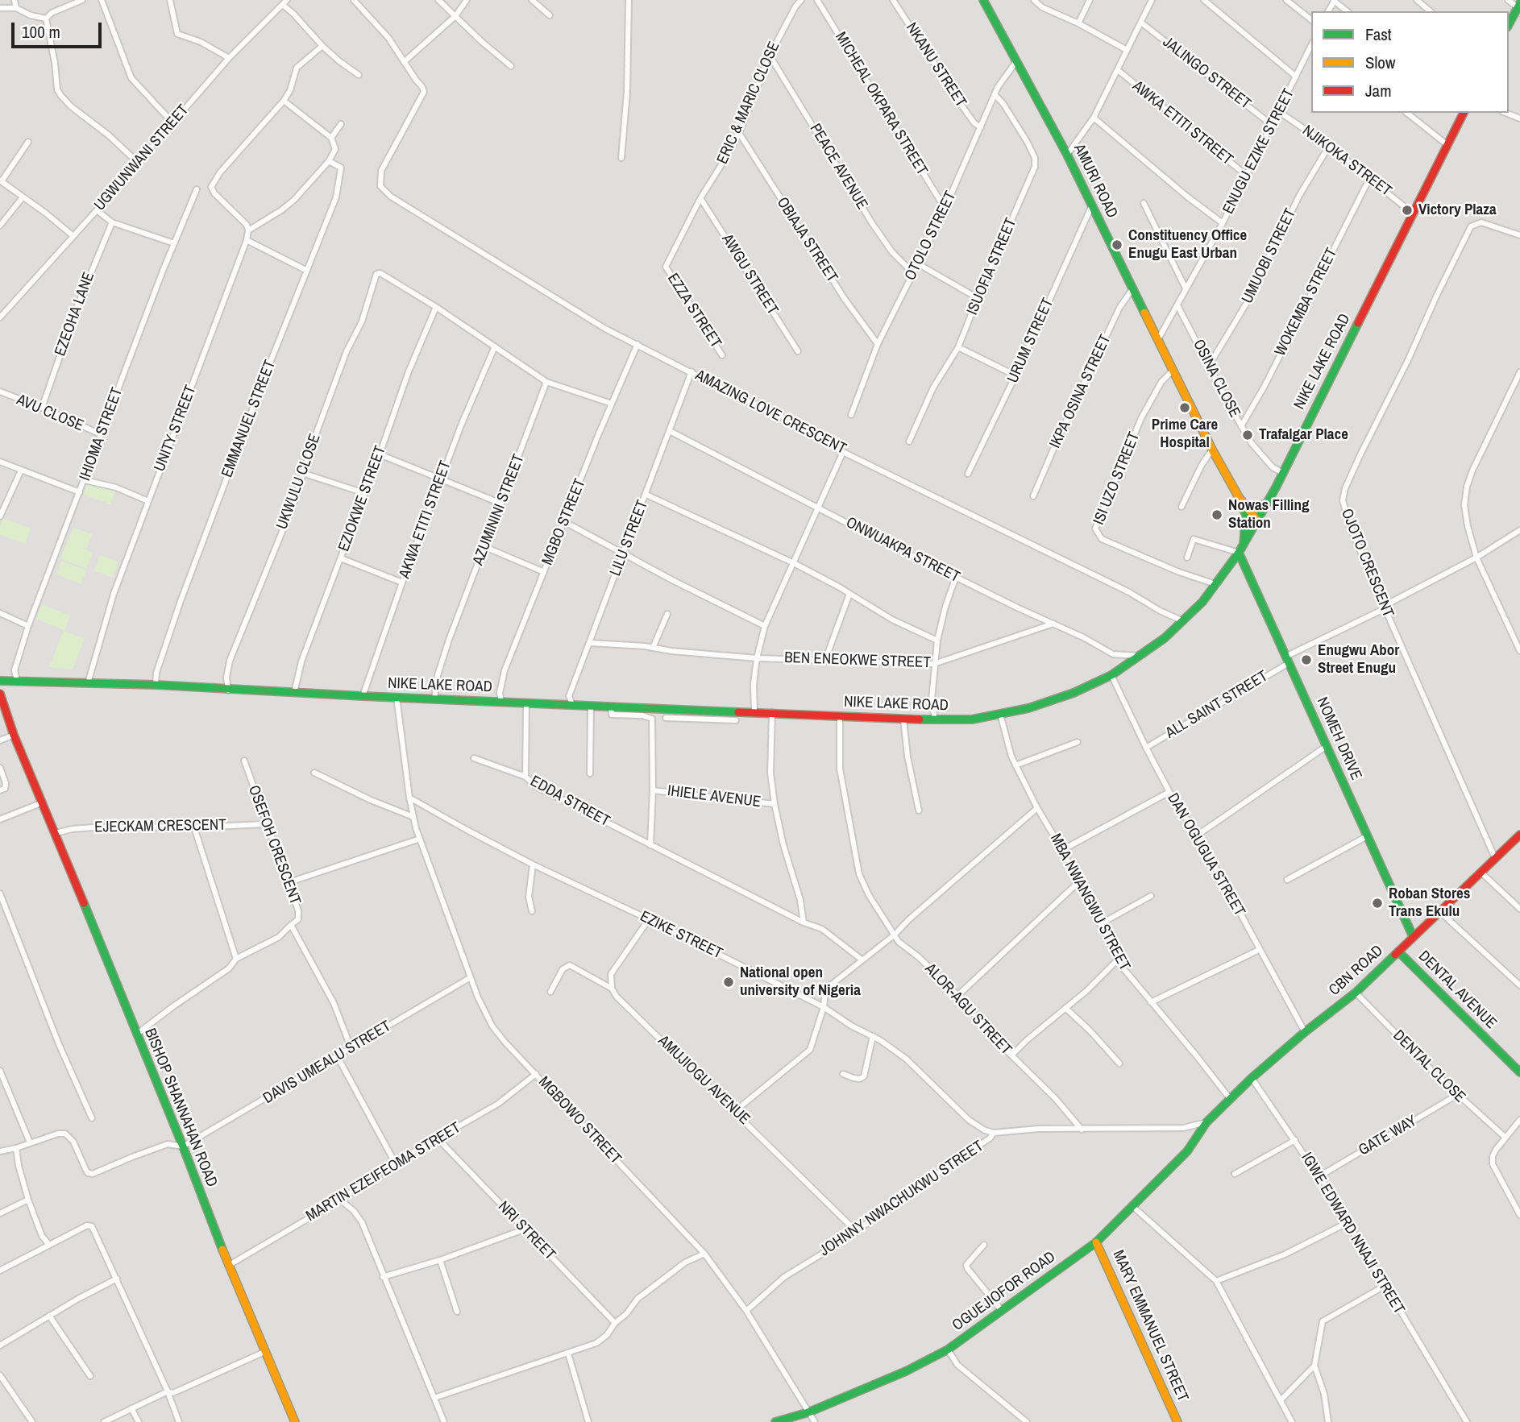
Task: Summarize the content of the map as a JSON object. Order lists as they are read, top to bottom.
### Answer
{
  "streets": {
    "main road": [
      "AMURI ROAD",
      "NIKE LAKE ROAD",
      "NOMEH DRIVE",
      "CBN ROAD",
      "DENTAL AVENUE",
      "BISHOP SHANNAHAN ROAD",
      "OGUEJIOFOR ROAD",
      "MARY EMMANUEL STREET"
    ],
    "street": [
      "NKANU STREET",
      "JALINGO STREET",
      "ERIC & MARIC CLOSE",
      "MICHEAL OKPARA STREET",
      "AWKA ETITI STREET",
      "ENUGU EZIKE STREET",
      "UGWUNWANI STREET",
      "NJIKOKA STREET",
      "PEACE AVENUE",
      "OTOLO STREET",
      "OBIAJA STREET",
      "UMUOBI STREET",
      "ISUOFIA STREET",
      "AWGU STREET",
      "WOKEMBA STREET",
      "EZZA STREET",
      "EZEOHA LANE",
      "URUM STREET",
      "OSINA CLOSE",
      "IKPA OSINA STREET",
      "AMAZING LOVE CRESCENT",
      "AVU CLOSE",
      "EMMANUEL STREET",
      "UNITY STREET",
      "IHIOMA STREET",
      "ISI UZO STREET",
      "UKWULU CLOSE",
      "EZIOKWE STREET",
      "AZUMININI STREET",
      "AKWA ETITI STREET",
      "MGBO STREET",
      "LILU STREET",
      "ONWUAKPA STREET",
      "OJOTO CRESCENT",
      "BEN ENEOKWE STREET",
      "ALL SAINT STREET",
      "IHIELE AVENUE",
      "EDDA STREET",
      "EJECKAM CRESCENT",
      "OSEFOH CRESCENT",
      "DAN OGUGUA STREET",
      "MBA NWANGWU STREET",
      "EZIKE STREET",
      "ALOR-AGU STREET",
      "DAVIS UMEALU STREET",
      "DENTAL CLOSE",
      "AMUJIOGU AVENUE",
      "MGBOWO STREET",
      "GATE WAY",
      "MARTIN EZEIFEOMA STREET",
      "JOHNNY NWACHUKWU STREET",
      "NRI STREET",
      "IGWE EDWARD NNAJI STREET"
    ]
  },
  "crossings": [
    ["NKANU STREET", "OTOLO STREET"],
    ["JALINGO STREET", "ENUGU EZIKE STREET"],
    ["ERIC & MARIC CLOSE", "PEACE AVENUE"],
    ["ERIC & MARIC CLOSE", "OBIAJA STREET"],
    ["ERIC & MARIC CLOSE", "AWGU STREET"],
    ["ERIC & MARIC CLOSE", "EZZA STREET"],
    ["MICHEAL OKPARA STREET", "OTOLO STREET"],
    ["AWKA ETITI STREET", "ENUGU EZIKE STREET"],
    ["ENUGU EZIKE STREET", "NJIKOKA STREET"],
    ["ENUGU EZIKE STREET", "AMURI ROAD"],
    ["ENUGU EZIKE STREET", "OSINA CLOSE"],
    ["NJIKOKA STREET", "UMUOBI STREET"],
    ["NJIKOKA STREET", "WOKEMBA STREET"],
    ["NJIKOKA STREET", "NIKE LAKE ROAD"],
    ["PEACE AVENUE", "OTOLO STREET"],
    ["AMURI ROAD", "OTOLO STREET"],
    ["AMURI ROAD", "URUM STREET"],
    ["AMURI ROAD", "NIKE LAKE ROAD"],
    ["AMURI ROAD", "IKPA OSINA STREET"],
    ["AMURI ROAD", "ISI UZO STREET"],
    ["OTOLO STREET", "OBIAJA STREET"],
    ["OTOLO STREET", "ISUOFIA STREET"],
    ["UMUOBI STREET", "OSINA CLOSE"],
    ["WOKEMBA STREET", "OSINA CLOSE"],
    ["EZEOHA LANE", "AVU CLOSE"],
    ["NIKE LAKE ROAD", "OSINA CLOSE"],
    ["NIKE LAKE ROAD", "AMAZING LOVE CRESCENT"],
    ["NIKE LAKE ROAD", "EMMANUEL STREET"],
    ["NIKE LAKE ROAD", "UNITY STREET"],
    ["NIKE LAKE ROAD", "IHIOMA STREET"],
    ["NIKE LAKE ROAD", "ISI UZO STREET"],
    ["NIKE LAKE ROAD", "UKWULU CLOSE"],
    ["NIKE LAKE ROAD", "EZIOKWE STREET"],
    ["NIKE LAKE ROAD", "AZUMININI STREET"],
    ["NIKE LAKE ROAD", "AKWA ETITI STREET"],
    ["NIKE LAKE ROAD", "MGBO STREET"],
    ["NIKE LAKE ROAD", "LILU STREET"],
    ["NIKE LAKE ROAD", "ONWUAKPA STREET"],
    ["NIKE LAKE ROAD", "NOMEH DRIVE"],
    ["NIKE LAKE ROAD", "EDDA STREET"],
    ["NIKE LAKE ROAD", "DAN OGUGUA STREET"],
    ["NIKE LAKE ROAD", "MBA NWANGWU STREET"],
    ["NIKE LAKE ROAD", "ALOR-AGU STREET"],
    ["NIKE LAKE ROAD", "MGBOWO STREET"],
    ["AMAZING LOVE CRESCENT", "MGBO STREET"],
    ["AMAZING LOVE CRESCENT", "LILU STREET"],
    ["AVU CLOSE", "IHIOMA STREET"],
    ["UKWULU CLOSE", "EZIOKWE STREET"],
    ["LILU STREET", "ONWUAKPA STREET"],
    ["LILU STREET", "BEN ENEOKWE STREET"],
    ["ONWUAKPA STREET", "BEN ENEOKWE STREET"],
    ["OJOTO CRESCENT", "ALL SAINT STREET"],
    ["OJOTO CRESCENT", "CBN ROAD"],
    ["ALL SAINT STREET", "NOMEH DRIVE"],
    ["ALL SAINT STREET", "DAN OGUGUA STREET"],
    ["NOMEH DRIVE", "CBN ROAD"],
    ["EJECKAM CRESCENT", "OSEFOH CRESCENT"],
    ["EJECKAM CRESCENT", "BISHOP SHANNAHAN ROAD"],
    ["OSEFOH CRESCENT", "DAVIS UMEALU STREET"],
    ["DAN OGUGUA STREET", "CBN ROAD"],
    ["MBA NWANGWU STREET", "CBN ROAD"],
    ["EZIKE STREET", "MGBOWO STREET"],
    ["EZIKE STREET", "JOHNNY NWACHUKWU STREET"],
    ["CBN ROAD", "DENTAL AVENUE"],
    ["CBN ROAD", "DENTAL CLOSE"],
    ["CBN ROAD", "JOHNNY NWACHUKWU STREET"],
    ["CBN ROAD", "IGWE EDWARD NNAJI STREET"],
    ["CBN ROAD", "OGUEJIOFOR ROAD"],
    ["ALOR-AGU STREET", "JOHNNY NWACHUKWU STREET"],
    ["DAVIS UMEALU STREET", "BISHOP SHANNAHAN ROAD"],
    ["DAVIS UMEALU STREET", "MGBOWO STREET"],
    ["DENTAL CLOSE", "GATE WAY"],
    ["AMUJIOGU AVENUE", "JOHNNY NWACHUKWU STREET"],
    ["BISHOP SHANNAHAN ROAD", "MARTIN EZEIFEOMA STREET"],
    ["MGBOWO STREET", "MARTIN EZEIFEOMA STREET"],
    ["MGBOWO STREET", "JOHNNY NWACHUKWU STREET"],
    ["MGBOWO STREET", "OGUEJIOFOR ROAD"],
    ["GATE WAY", "IGWE EDWARD NNAJI STREET"],
    ["MARTIN EZEIFEOMA STREET", "NRI STREET"],
    ["JOHNNY NWACHUKWU STREET", "OGUEJIOFOR ROAD"],
    ["OGUEJIOFOR ROAD", "MARY EMMANUEL STREET"]
  ],
  "places": [
    "Victory Plaza",
    "Constituency Office Enugu East Urban",
    "Prime Care Hospital",
    "Trafalgar Place",
    "Nowas Filling Station",
    "Enugwu Abor Street Enugu",
    "Roban Stores Trans Ekulu",
    "National open university of Nigeria"
  ],
  "legend": ["Fast", "Slow", "Jam"],
  "scale_bar": "100 m"
}
